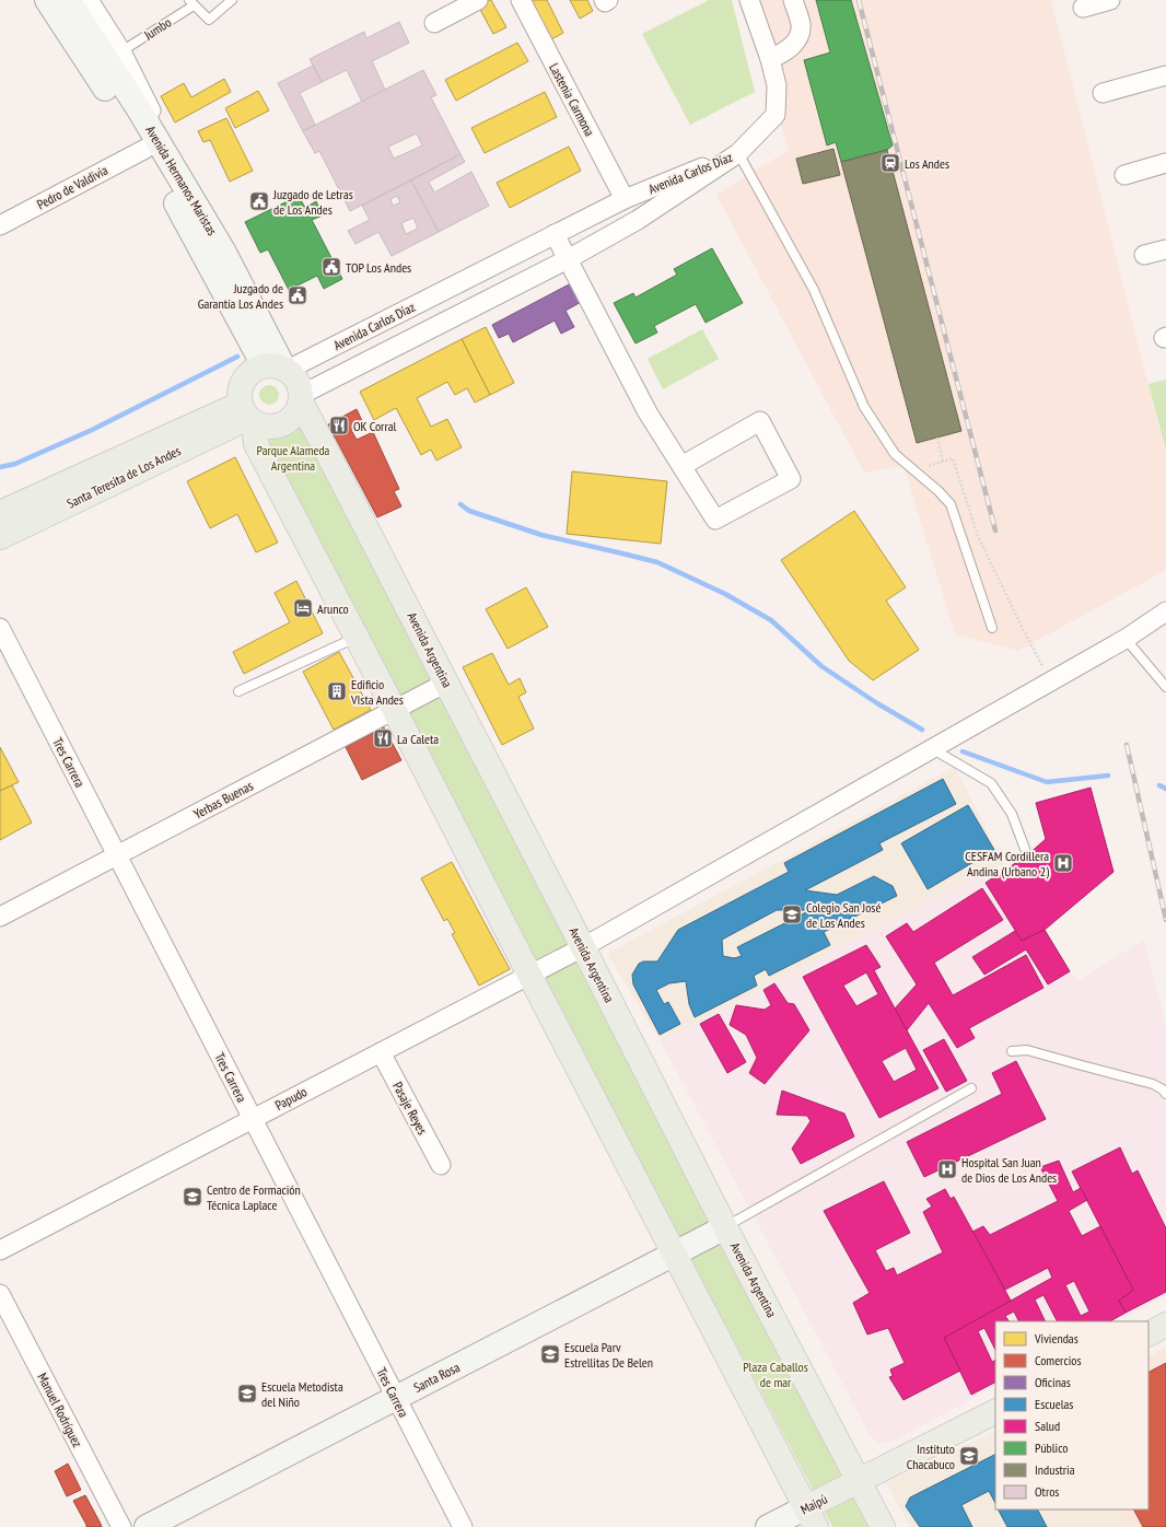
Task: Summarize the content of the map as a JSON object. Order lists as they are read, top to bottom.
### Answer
{
  "streets": {
    "main road": [
      "Avenida Hermanos Maristas",
      "Santa Teresita de Los Andes",
      "Avenida Argentina",
      "Santa Rosa",
      "Maipú"
    ],
    "street": [
      "Lastenia Carmona",
      "Avenida Carlos Díaz",
      "Pedro de Valdivia",
      "Tres Carrera",
      "Yerbas Buenas",
      "Papudo",
      "Pasaje Reyes",
      "Manuel Rodríguez"
    ],
    "lane": ["Jumbo"]
  },
  "crossings": [
    ["Lastenia Carmona", "Avenida Carlos Díaz"],
    ["Avenida Carlos Díaz", "Avenida Hermanos Maristas"],
    ["Avenida Carlos Díaz", "Santa Teresita de Los Andes"],
    ["Avenida Carlos Díaz", "Avenida Argentina"],
    ["Avenida Hermanos Maristas", "Pedro de Valdivia"],
    ["Avenida Hermanos Maristas", "Santa Teresita de Los Andes"],
    ["Avenida Hermanos Maristas", "Avenida Argentina"],
    ["Santa Teresita de Los Andes", "Avenida Argentina"],
    ["Avenida Argentina", "Yerbas Buenas"],
    ["Avenida Argentina", "Papudo"],
    ["Avenida Argentina", "Santa Rosa"],
    ["Avenida Argentina", "Maipú"],
    ["Tres Carrera", "Yerbas Buenas"],
    ["Tres Carrera", "Papudo"],
    ["Tres Carrera", "Santa Rosa"],
    ["Papudo", "Pasaje Reyes"]
  ],
  "parks": ["Parque Alameda Argentina", "Plaza Caballos de mar"],
  "places": {
    "station": ["Los Andes"],
    "public building": ["Juzgado de Letras de Los Andes", "TOP Los Andes", "Juzgado de Garantía Los Andes"],
    "restaurant": ["OK Corral", "La Caleta"],
    "hotel": ["Arunco"],
    "building": ["Edificio VIsta Andes"],
    "hospital": ["CESFAM Cordillera Andina (Urbano 2)", "Hospital San Juan de Dios de Los Andes"],
    "school or university": [
      "Colegio San José de Los Andes",
      "Centro de Formación Técnica Laplace",
      "Escuela Parv Estrellitas De Belen",
      "Escuela Metodista del Niño",
      "Instituto Chacabuco"
    ]
  },
  "legend": [
    "Viviendas",
    "Comercios",
    "Oficinas",
    "Escuelas",
    "Salud",
    "Público",
    "Industria",
    "Otros"
  ]
}
